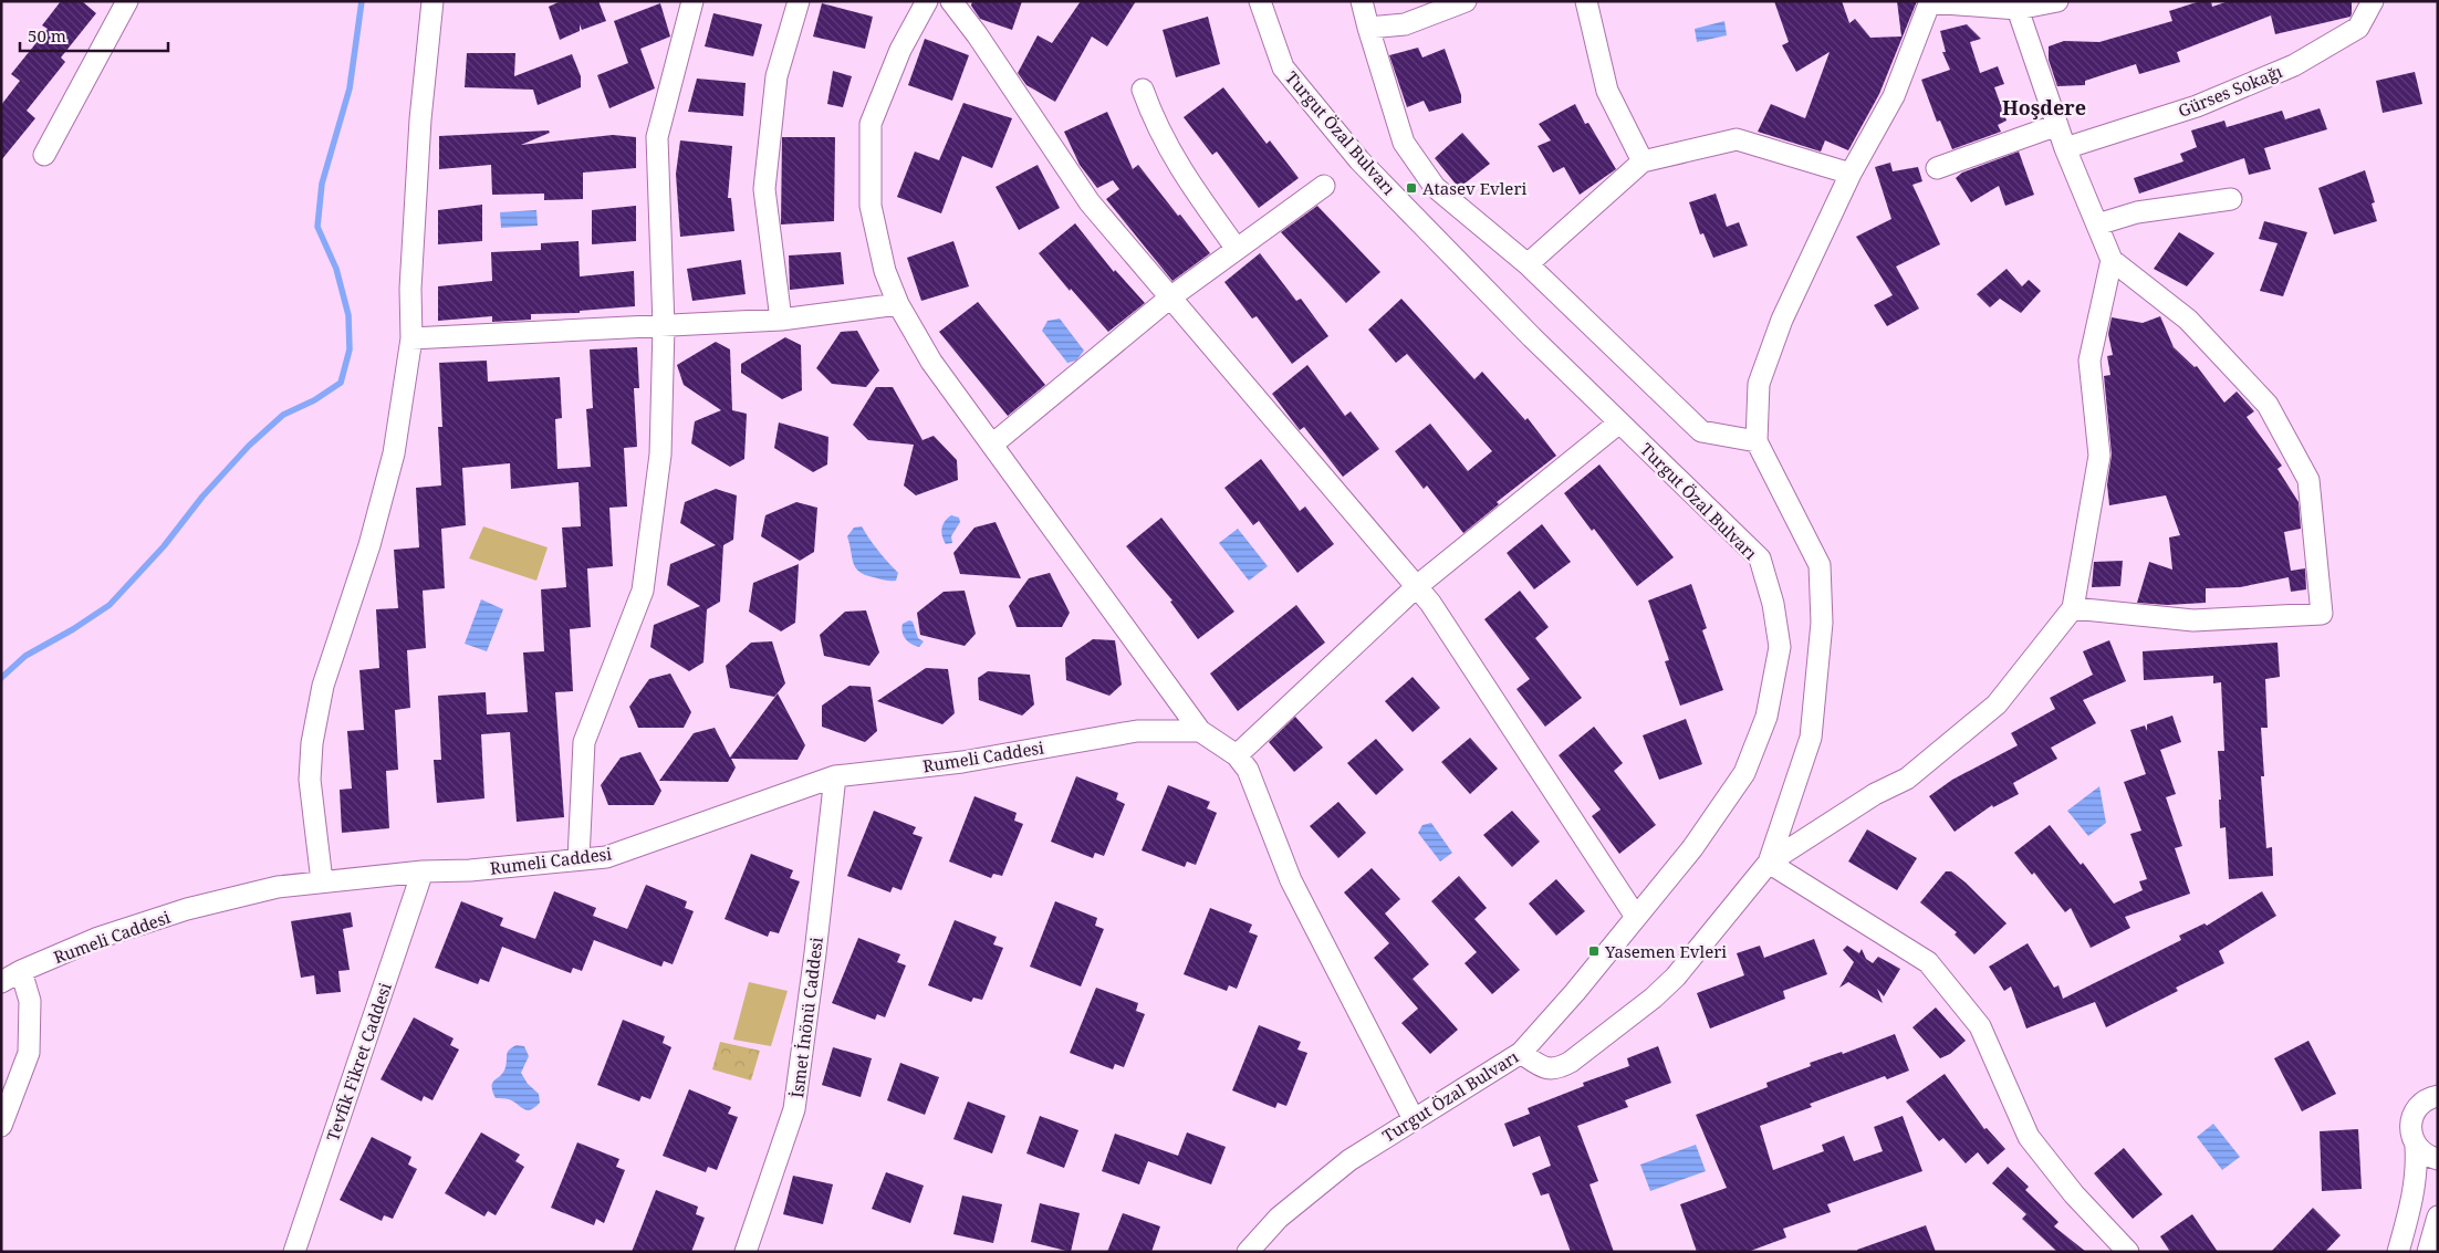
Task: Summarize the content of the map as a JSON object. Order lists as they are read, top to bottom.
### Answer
{
  "streets": {
    "street": [
      "Gürses Sokağı",
      "Turgut Özal Bulvarı",
      "Rumeli Caddesi",
      "İsmet İnönü Caddesi",
      "Tevfik Fikret Caddesi"
    ]
  },
  "crossings": [
    ["Rumeli Caddesi", "İsmet İnönü Caddesi"],
    ["Rumeli Caddesi", "Tevfik Fikret Caddesi"]
  ],
  "districts": ["Hoşdere"],
  "places": {
    "transit": ["Atasev Evleri", "Yasemen Evleri"]
  },
  "scale_bar": "50 m"
}
